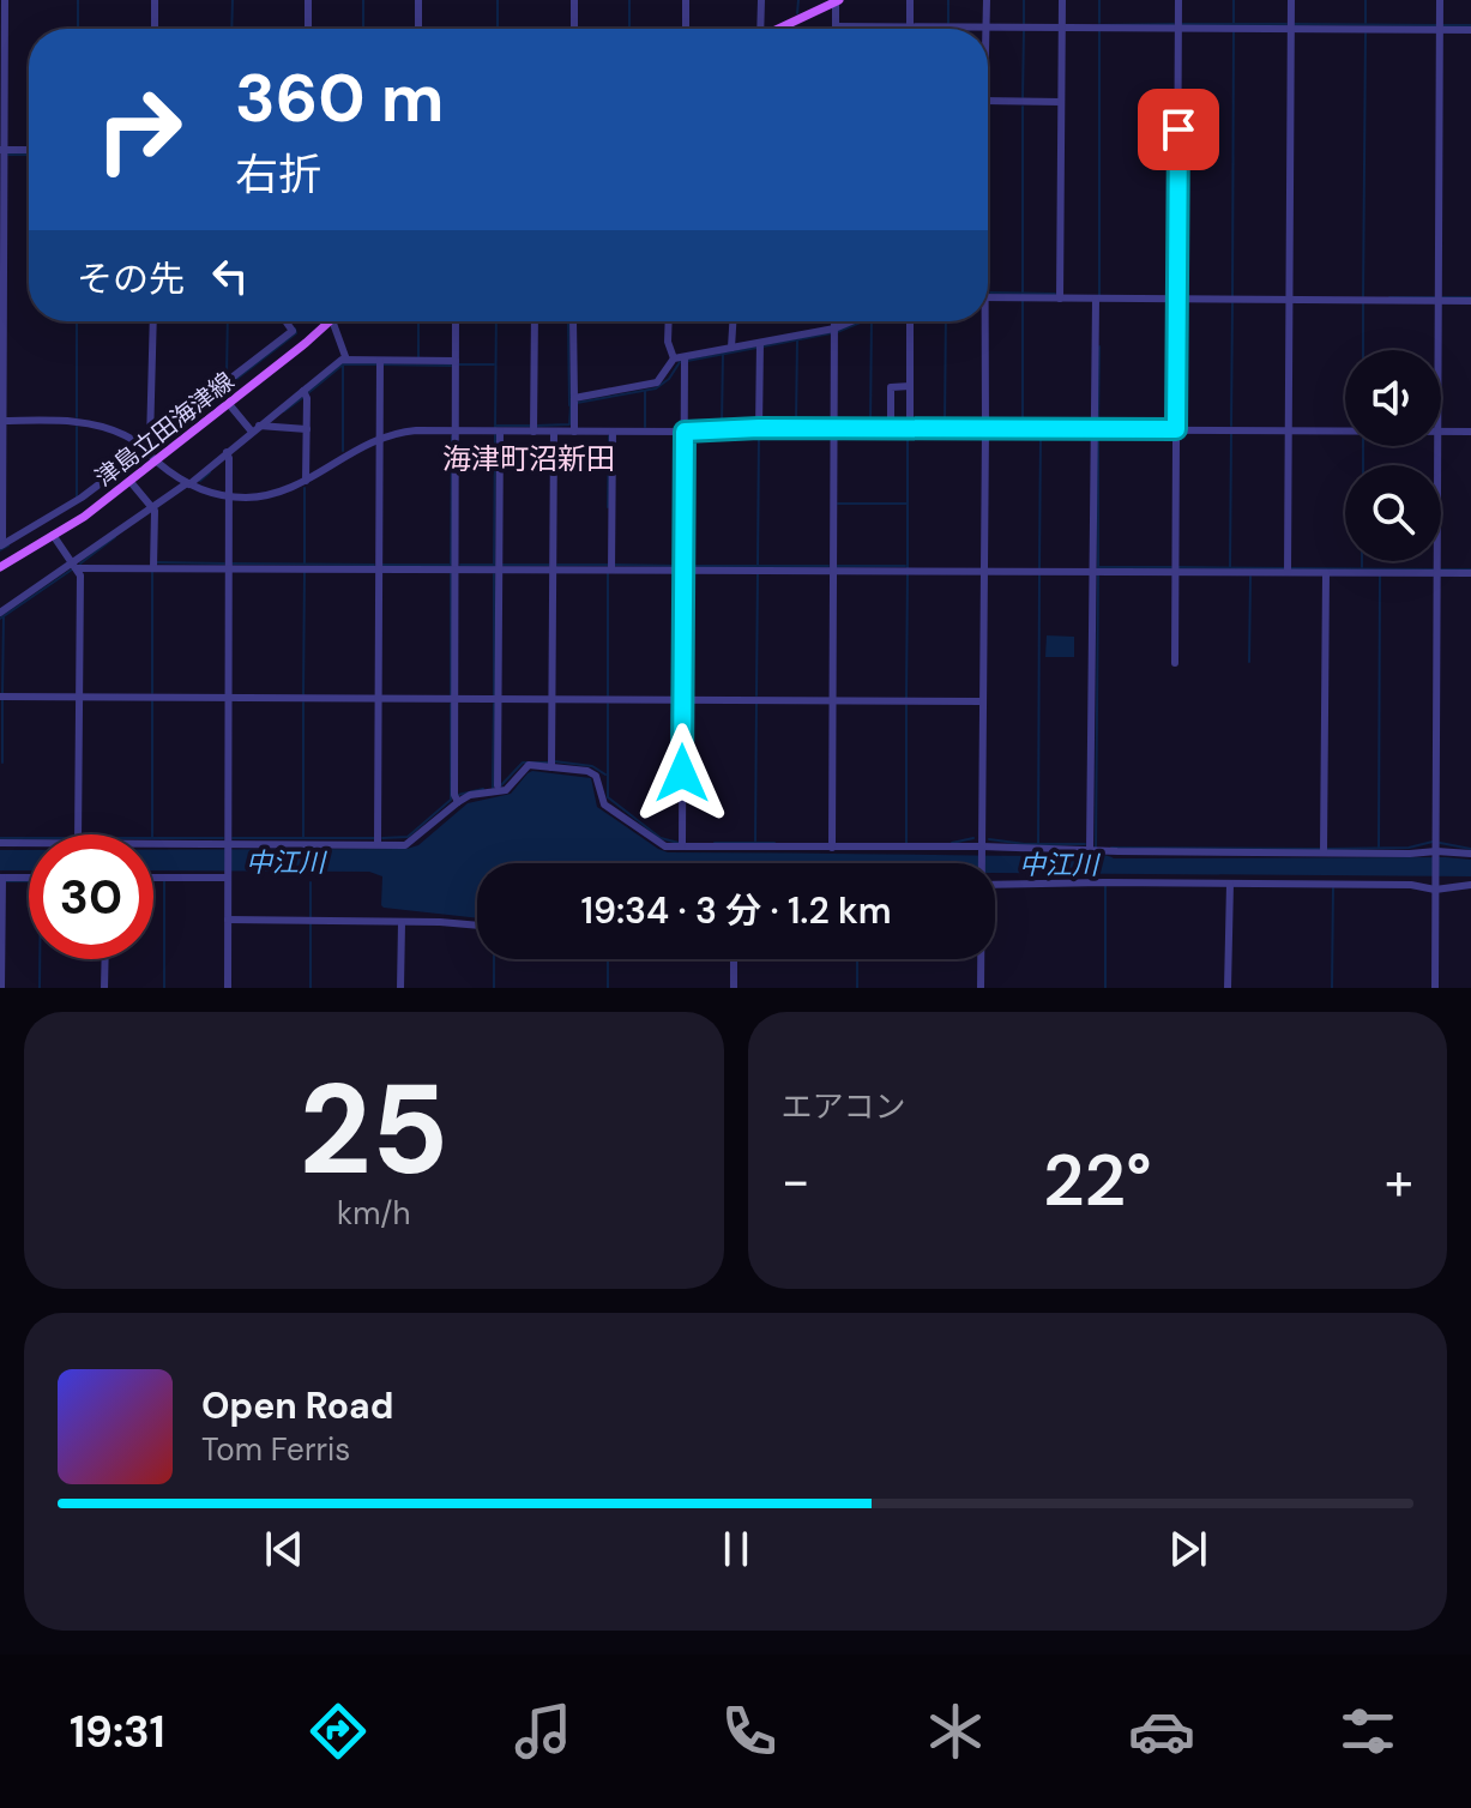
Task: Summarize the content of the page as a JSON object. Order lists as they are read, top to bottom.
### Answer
{
  "streets": {
    "main road": ["津島立田海津線"]
  },
  "districts": ["海津町沼新田"],
  "water": ["中江川"],
  "page": {
    "turn": ["360 m", "右折"],
    "then": "その先",
    "limit": "30",
    "trip": "19:34 · 3 分 · 1.2 km",
    "tile": [
      ["25", "km/h"],
      "エアコン"
    ],
    "heat": ["−", "22°", "+"],
    "song": ["Open Road", "Tom Ferris"],
    "tabs": "19:31"
  }
}
